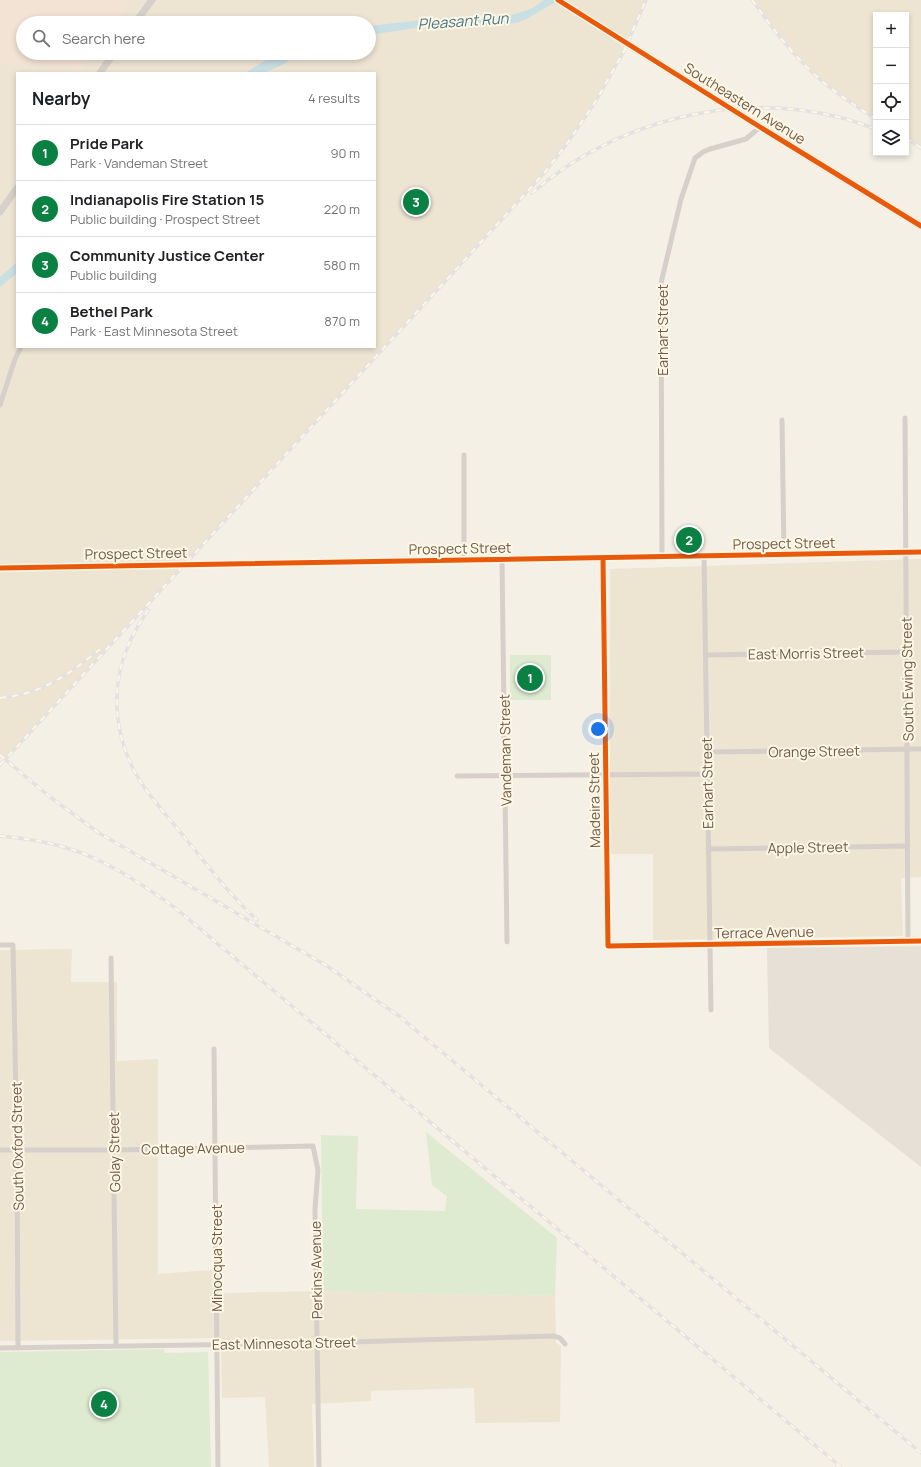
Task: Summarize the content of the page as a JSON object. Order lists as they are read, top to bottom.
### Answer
{
  "streets": {
    "main road": ["Southeastern Avenue", "Prospect Street"],
    "street": [
      "Earhart Street",
      "East Morris Street",
      "South Ewing Street",
      "Vandeman Street",
      "Orange Street",
      "Madeira Street",
      "Apple Street",
      "Terrace Avenue",
      "South Oxford Street",
      "Cottage Avenue",
      "Golay Street",
      "Minocqua Street",
      "Perkins Avenue",
      "East Minnesota Street"
    ]
  },
  "crossings": [
    ["Southeastern Avenue", "Earhart Street"],
    ["Earhart Street", "Prospect Street"],
    ["Earhart Street", "East Morris Street"],
    ["Earhart Street", "Orange Street"],
    ["Earhart Street", "Apple Street"],
    ["Earhart Street", "Terrace Avenue"],
    ["Prospect Street", "South Ewing Street"],
    ["Prospect Street", "Vandeman Street"],
    ["Prospect Street", "Madeira Street"],
    ["East Morris Street", "South Ewing Street"],
    ["South Ewing Street", "Orange Street"],
    ["South Ewing Street", "Apple Street"],
    ["South Ewing Street", "Terrace Avenue"],
    ["Madeira Street", "Terrace Avenue"],
    ["South Oxford Street", "Cottage Avenue"],
    ["South Oxford Street", "East Minnesota Street"],
    ["Cottage Avenue", "Golay Street"],
    ["Cottage Avenue", "Minocqua Street"],
    ["Cottage Avenue", "Perkins Avenue"],
    ["Golay Street", "East Minnesota Street"],
    ["Minocqua Street", "East Minnesota Street"],
    ["Perkins Avenue", "East Minnesota Street"]
  ],
  "water": ["Pleasant Run"],
  "page": {
    "map_buttons": ["+", "−"],
    "search": "Search here",
    "heading": ["Nearby", "4 results"],
    "list": [
      {
        "mark": "1",
        "name": "Pride Park",
        "note": "Park · Vandeman Street",
        "value": "90 m"
      },
      {
        "mark": "2",
        "name": "Indianapolis Fire Station 15",
        "note": "Public building · Prospect Street",
        "value": "220 m"
      },
      {
        "mark": "3",
        "name": "Community Justice Center",
        "note": "Public building",
        "value": "580 m"
      },
      {
        "mark": "4",
        "name": "Bethel Park",
        "note": "Park · East Minnesota Street",
        "value": "870 m"
      }
    ],
    "pins": [
      "3",
      "2",
      "1",
      "4"
    ]
  }
}
